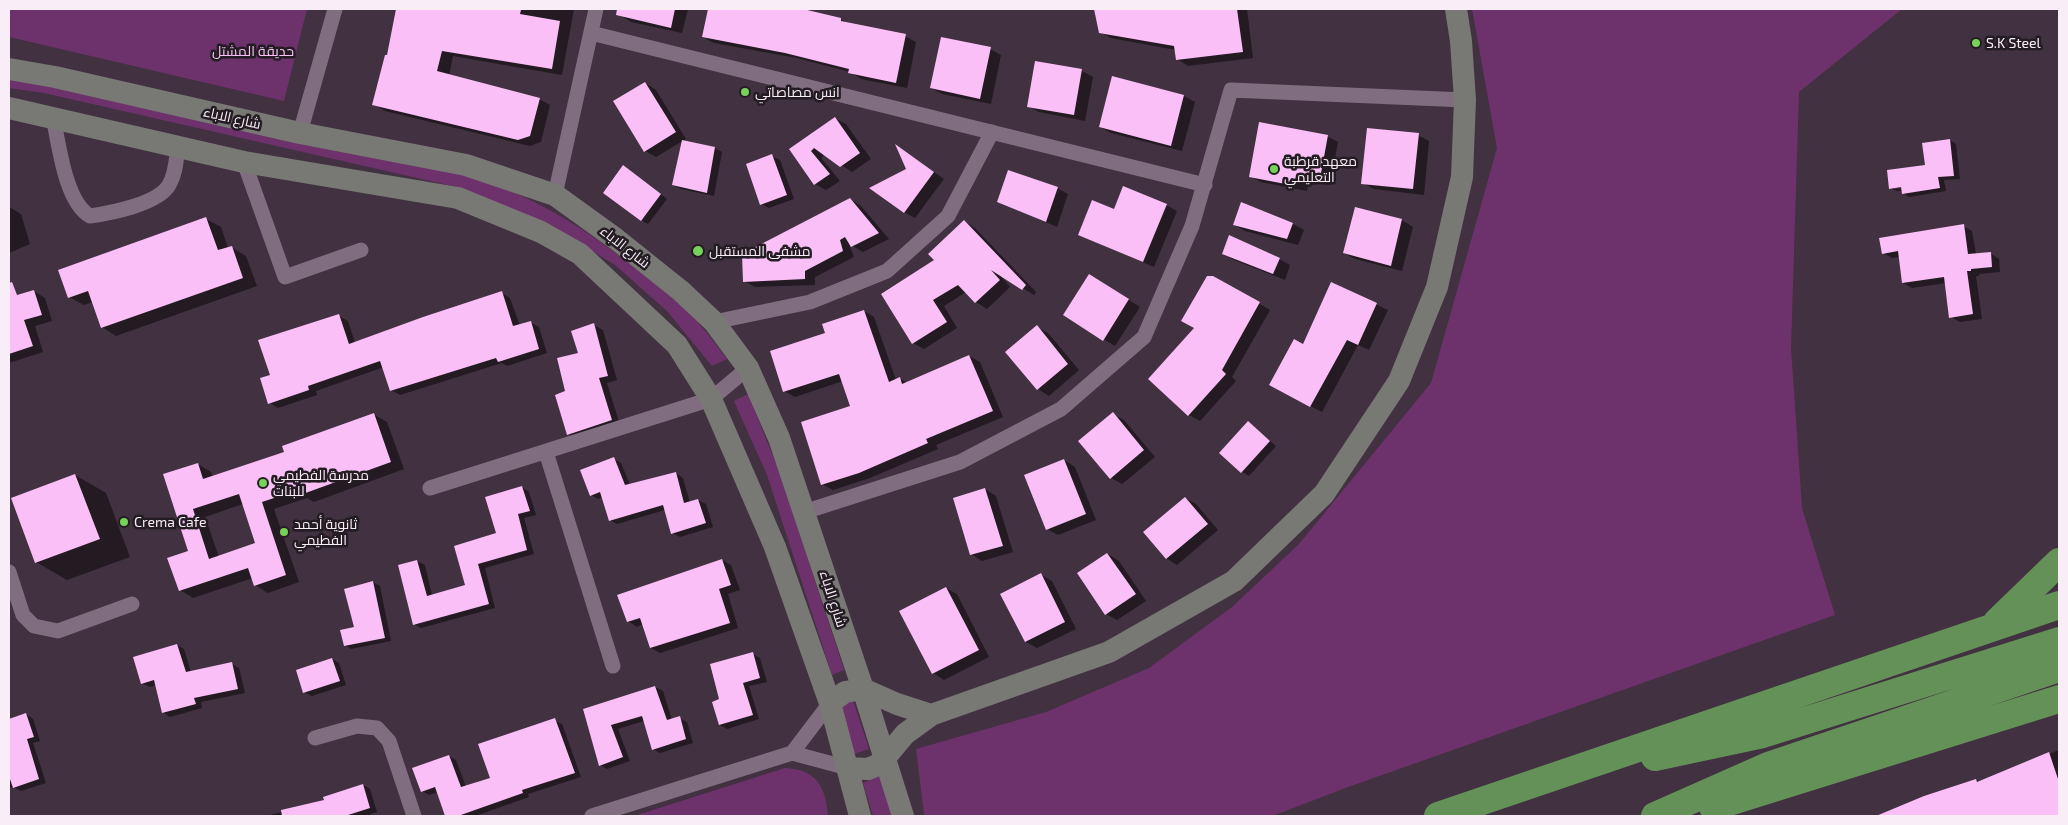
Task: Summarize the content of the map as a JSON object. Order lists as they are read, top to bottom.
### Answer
{
  "streets": {
    "main road": ["شارع الاباء"]
  },
  "parks": ["حديقة المشتل"],
  "places": [
    "S.K Steel",
    "انس مصاصاتي",
    "معهد قرطبة التعليمي",
    "مشفى المستقبل",
    "مدرسة الفطيمي للبنات",
    "Crema Cafe",
    "ثانوية أحمد الفطيمي"
  ]
}
